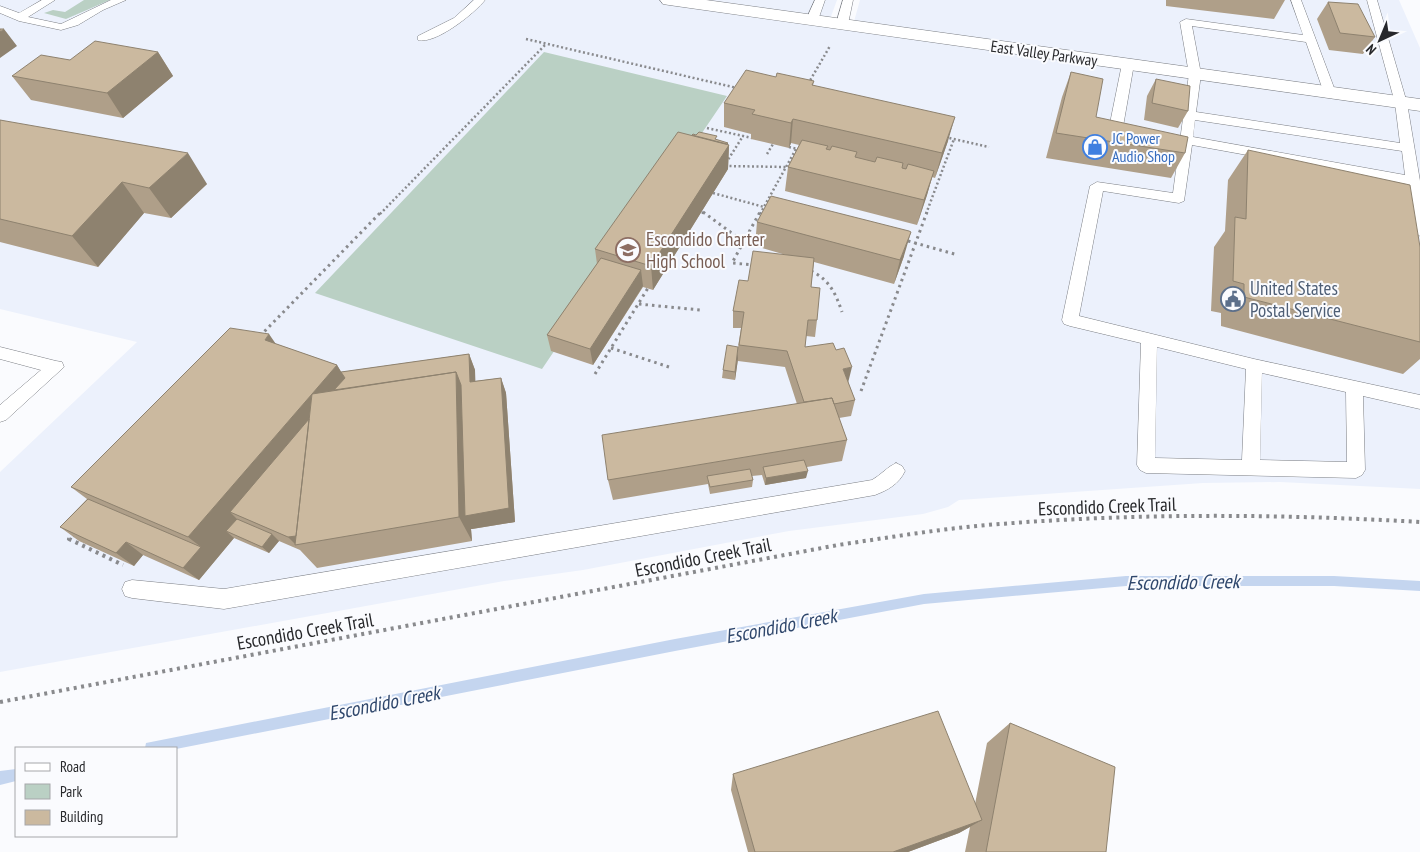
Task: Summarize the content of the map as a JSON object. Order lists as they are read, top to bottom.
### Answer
{
  "streets": {
    "main road": ["East Valley Parkway"],
    "path": ["Escondido Creek Trail"]
  },
  "water": ["Escondido Creek"],
  "places": {
    "shop": ["JC Power Audio Shop"],
    "school or university": ["Escondido Charter High School"],
    "public building": ["United States Postal Service"]
  },
  "legend": ["Road", "Park", "Building"],
  "north": "bottom left"
}
